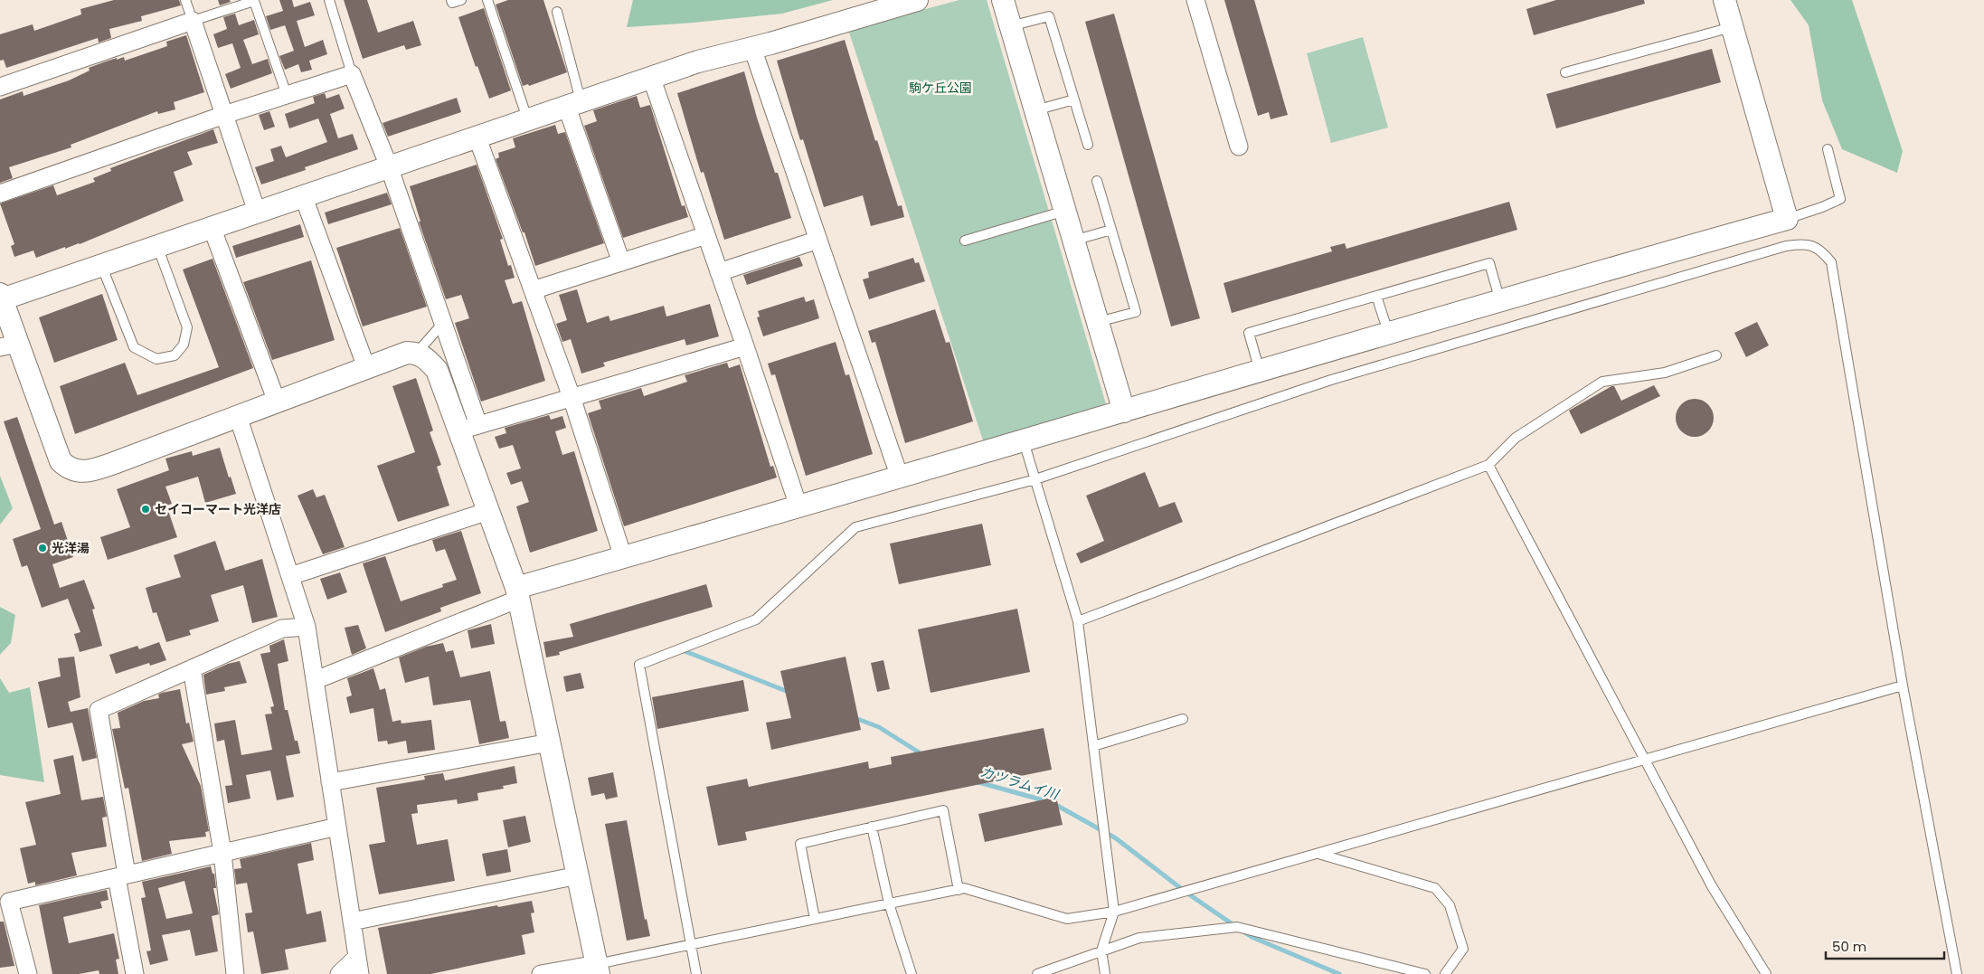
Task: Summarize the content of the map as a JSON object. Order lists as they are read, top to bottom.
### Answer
{
  "water": ["カツラムイ川"],
  "parks": ["駒ケ丘公園"],
  "places": ["セイコーマート光洋店", "光洋湯"],
  "scale_bar": "50 m"
}
